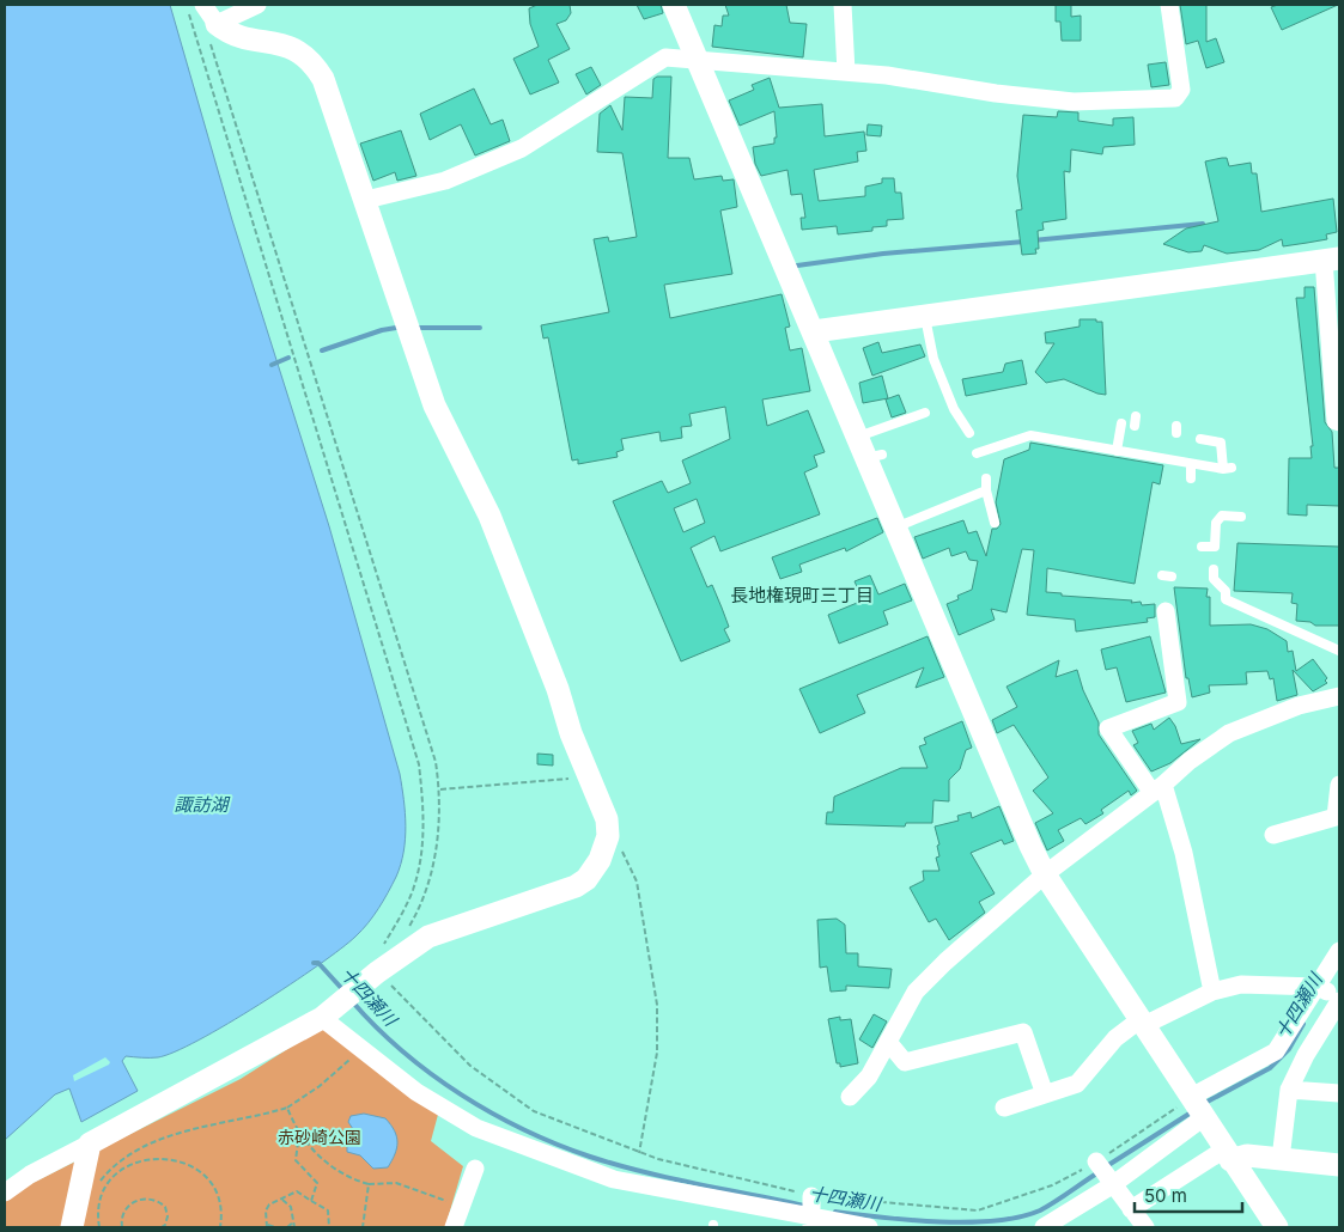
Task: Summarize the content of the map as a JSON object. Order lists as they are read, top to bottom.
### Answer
{
  "districts": ["長地権現町三丁目"],
  "water": ["諏訪湖", "十四瀬川"],
  "parks": ["赤砂崎公園"],
  "scale_bar": "50 m"
}
